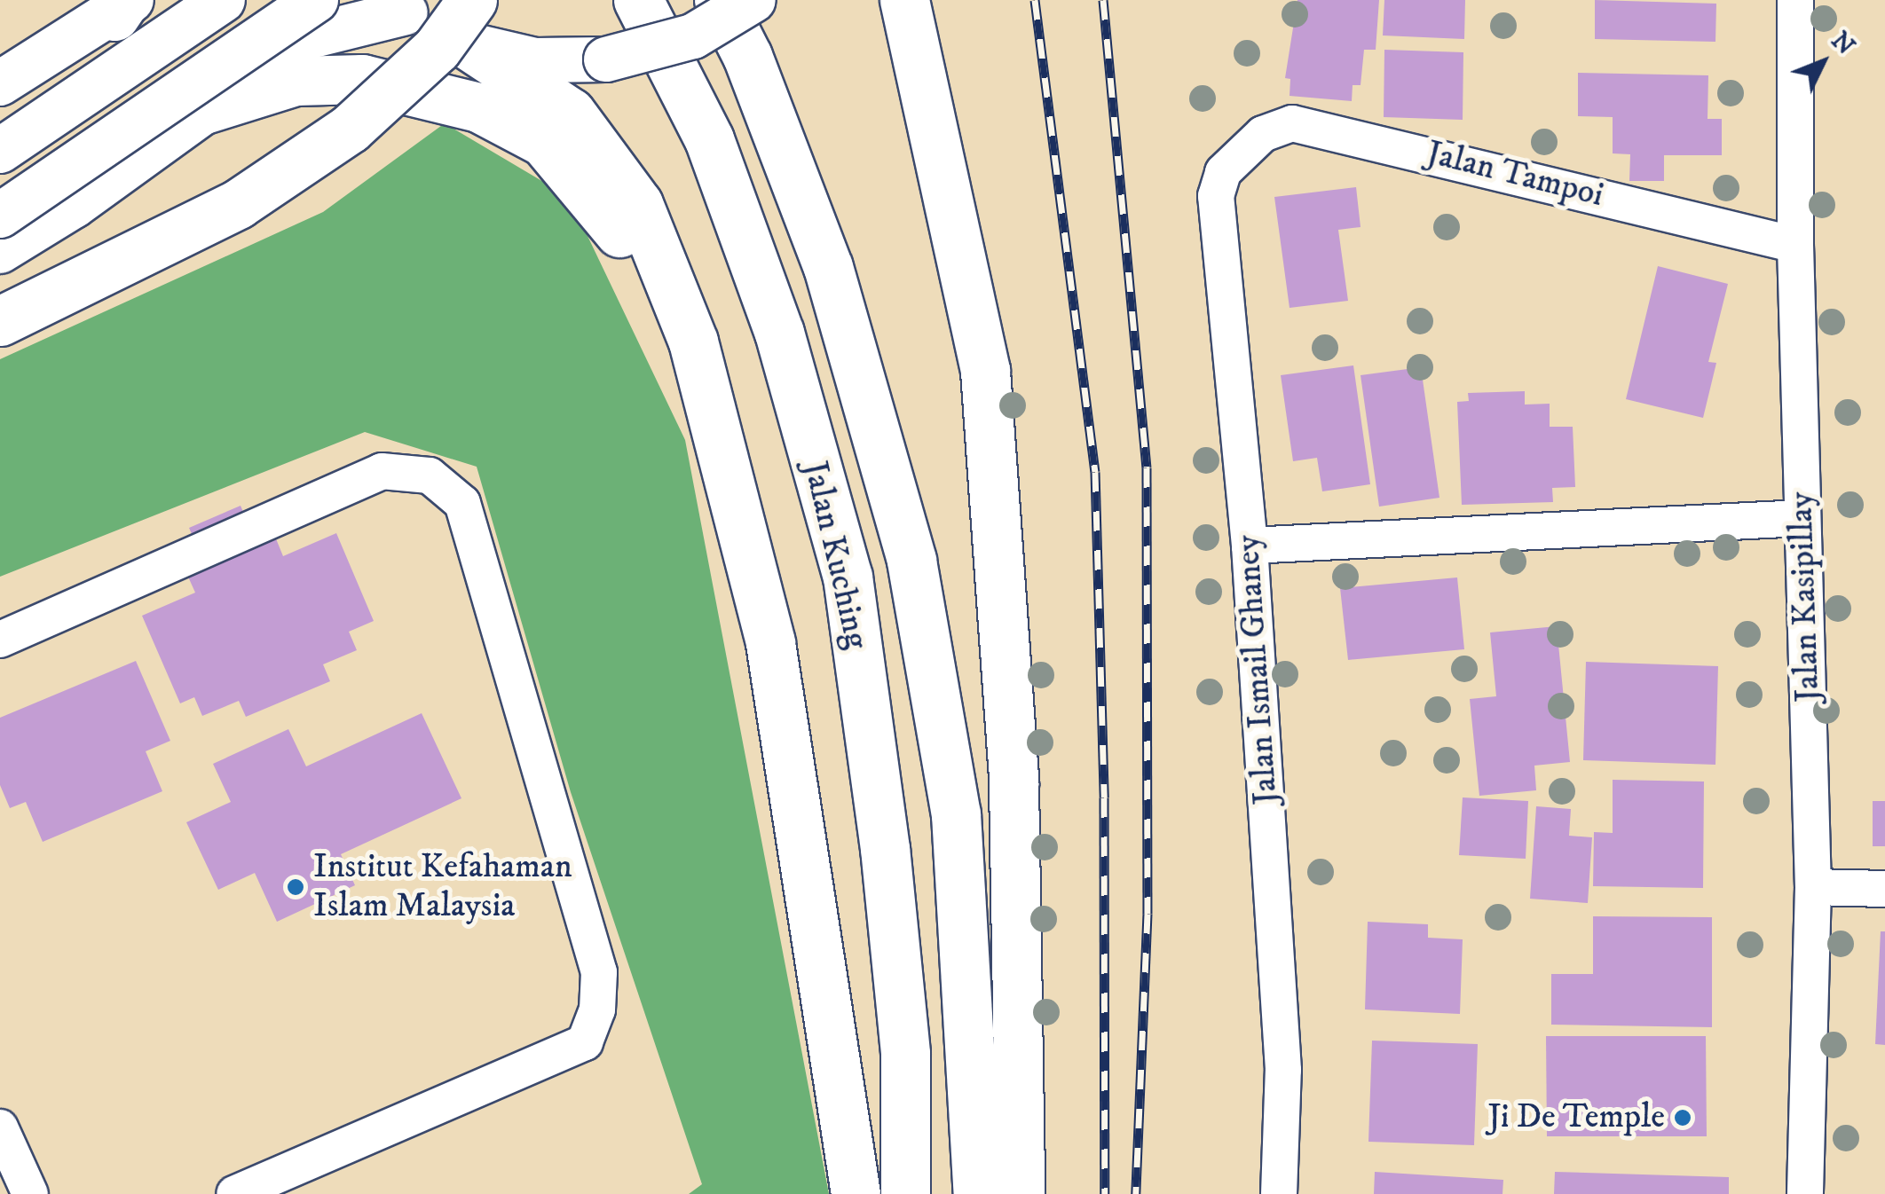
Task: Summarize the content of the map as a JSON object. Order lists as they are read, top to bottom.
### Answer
{
  "streets": {
    "highway": ["Jalan Kuching"],
    "street": ["Jalan Tampoi", "Jalan Kasipillay", "Jalan Ismail Ghaney"]
  },
  "crossings": [
    ["Jalan Tampoi", "Jalan Kasipillay"],
    ["Jalan Tampoi", "Jalan Ismail Ghaney"]
  ],
  "places": ["Institut Kefahaman Islam Malaysia", "Ji De Temple"],
  "north": "top right"
}
